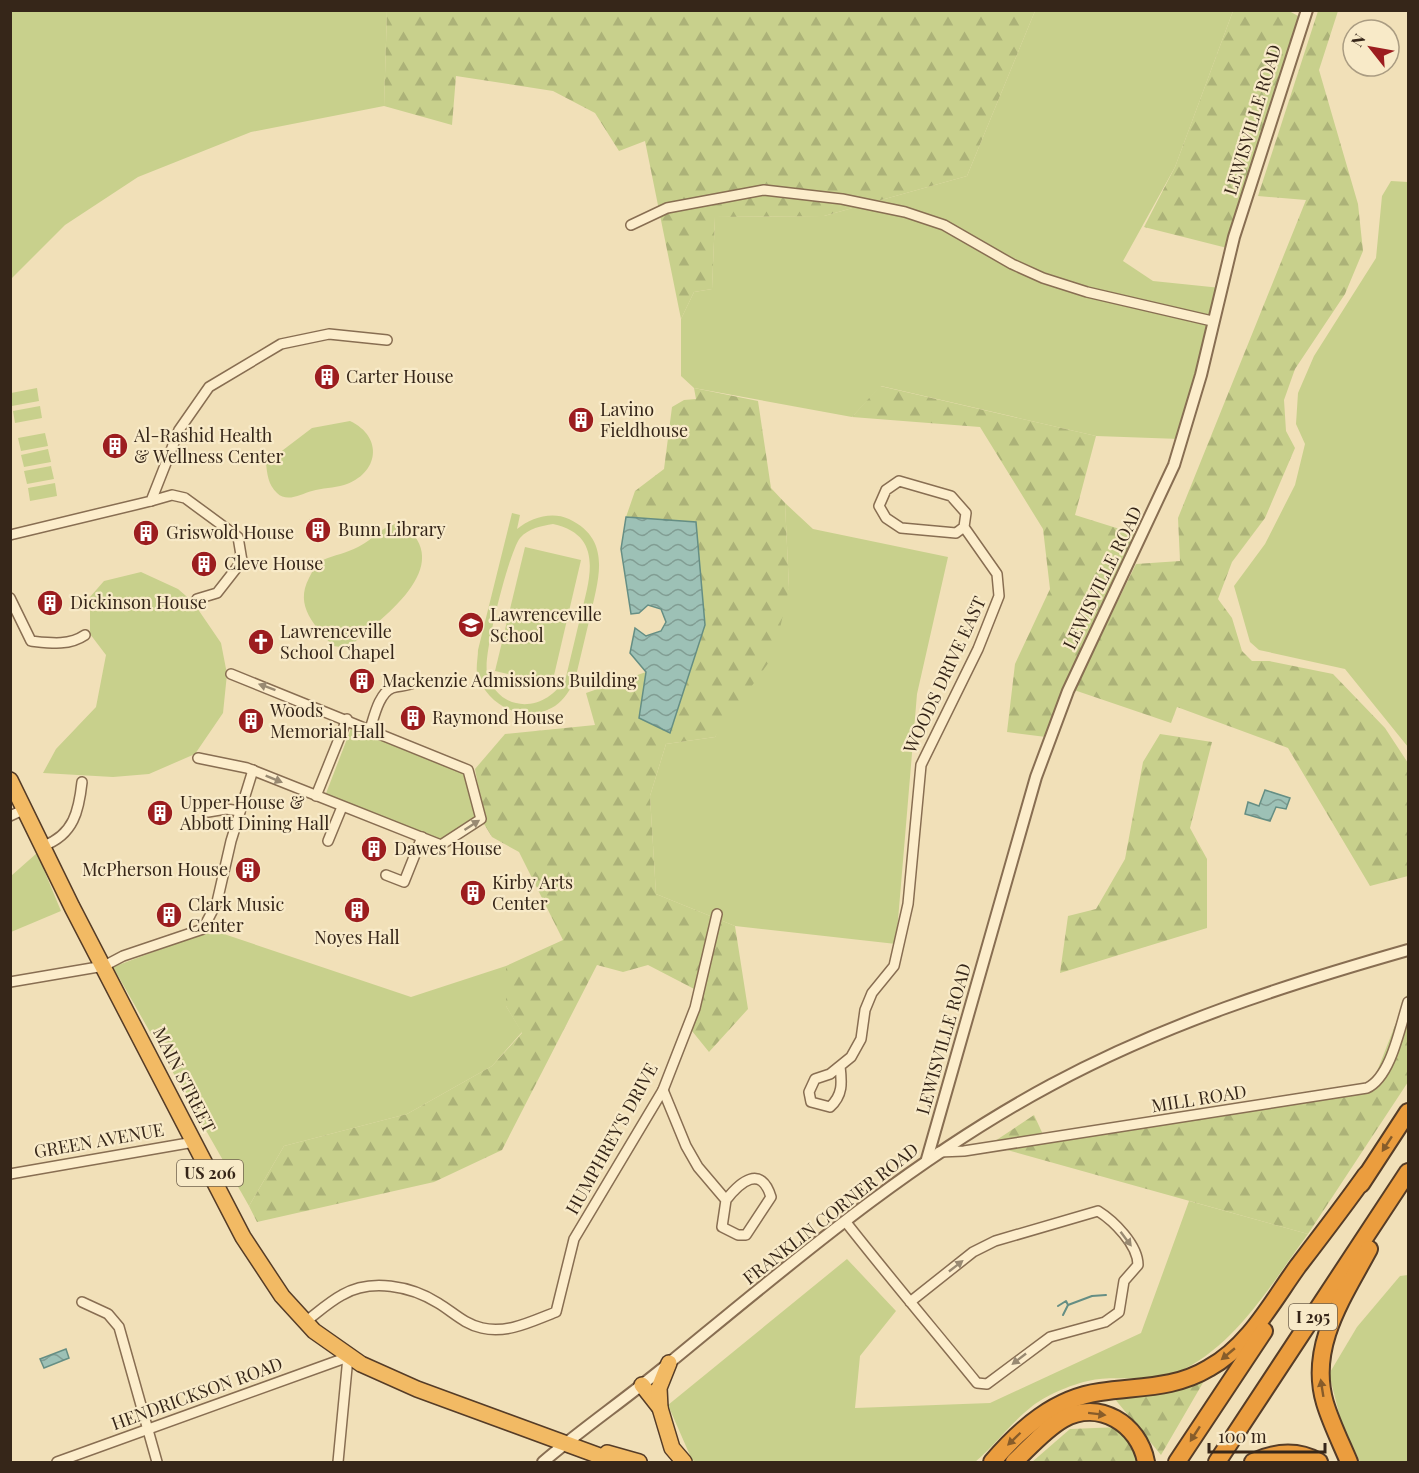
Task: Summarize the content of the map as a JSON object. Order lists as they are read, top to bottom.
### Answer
{
  "streets": {
    "highway": ["MAIN STREET", "US 206", "I 295"],
    "street": [
      "LEWISVILLE ROAD",
      "WOODS DRIVE EAST",
      "MILL ROAD",
      "HUMPHREY'S DRIVE",
      "GREEN AVENUE",
      "FRANKLIN CORNER ROAD",
      "HENDRICKSON ROAD"
    ]
  },
  "crossings": [
    ["LEWISVILLE ROAD", "FRANKLIN CORNER ROAD"],
    ["MAIN STREET", "HUMPHREY'S DRIVE"],
    ["MAIN STREET", "GREEN AVENUE"],
    ["MAIN STREET", "US 206"],
    ["MAIN STREET", "FRANKLIN CORNER ROAD"],
    ["MAIN STREET", "HENDRICKSON ROAD"],
    ["MILL ROAD", "FRANKLIN CORNER ROAD"],
    ["US 206", "FRANKLIN CORNER ROAD"]
  ],
  "places": {
    "building": [
      "Carter House",
      "Lavino Fieldhouse",
      "Al-Rashid Health & Wellness Center",
      "Bunn Library",
      "Griswold House",
      "Cleve House",
      "Dickinson House",
      "Mackenzie Admissions Building",
      "Raymond House",
      "Woods Memorial Hall",
      "Upper House & Abbott Dining Hall",
      "Dawes House",
      "McPherson House",
      "Kirby Arts Center",
      "Noyes Hall",
      "Clark Music Center"
    ],
    "school or university": ["Lawrenceville School"],
    "church": ["Lawrenceville School Chapel"]
  },
  "scale_bar": "100 m",
  "north": "top left"
}
